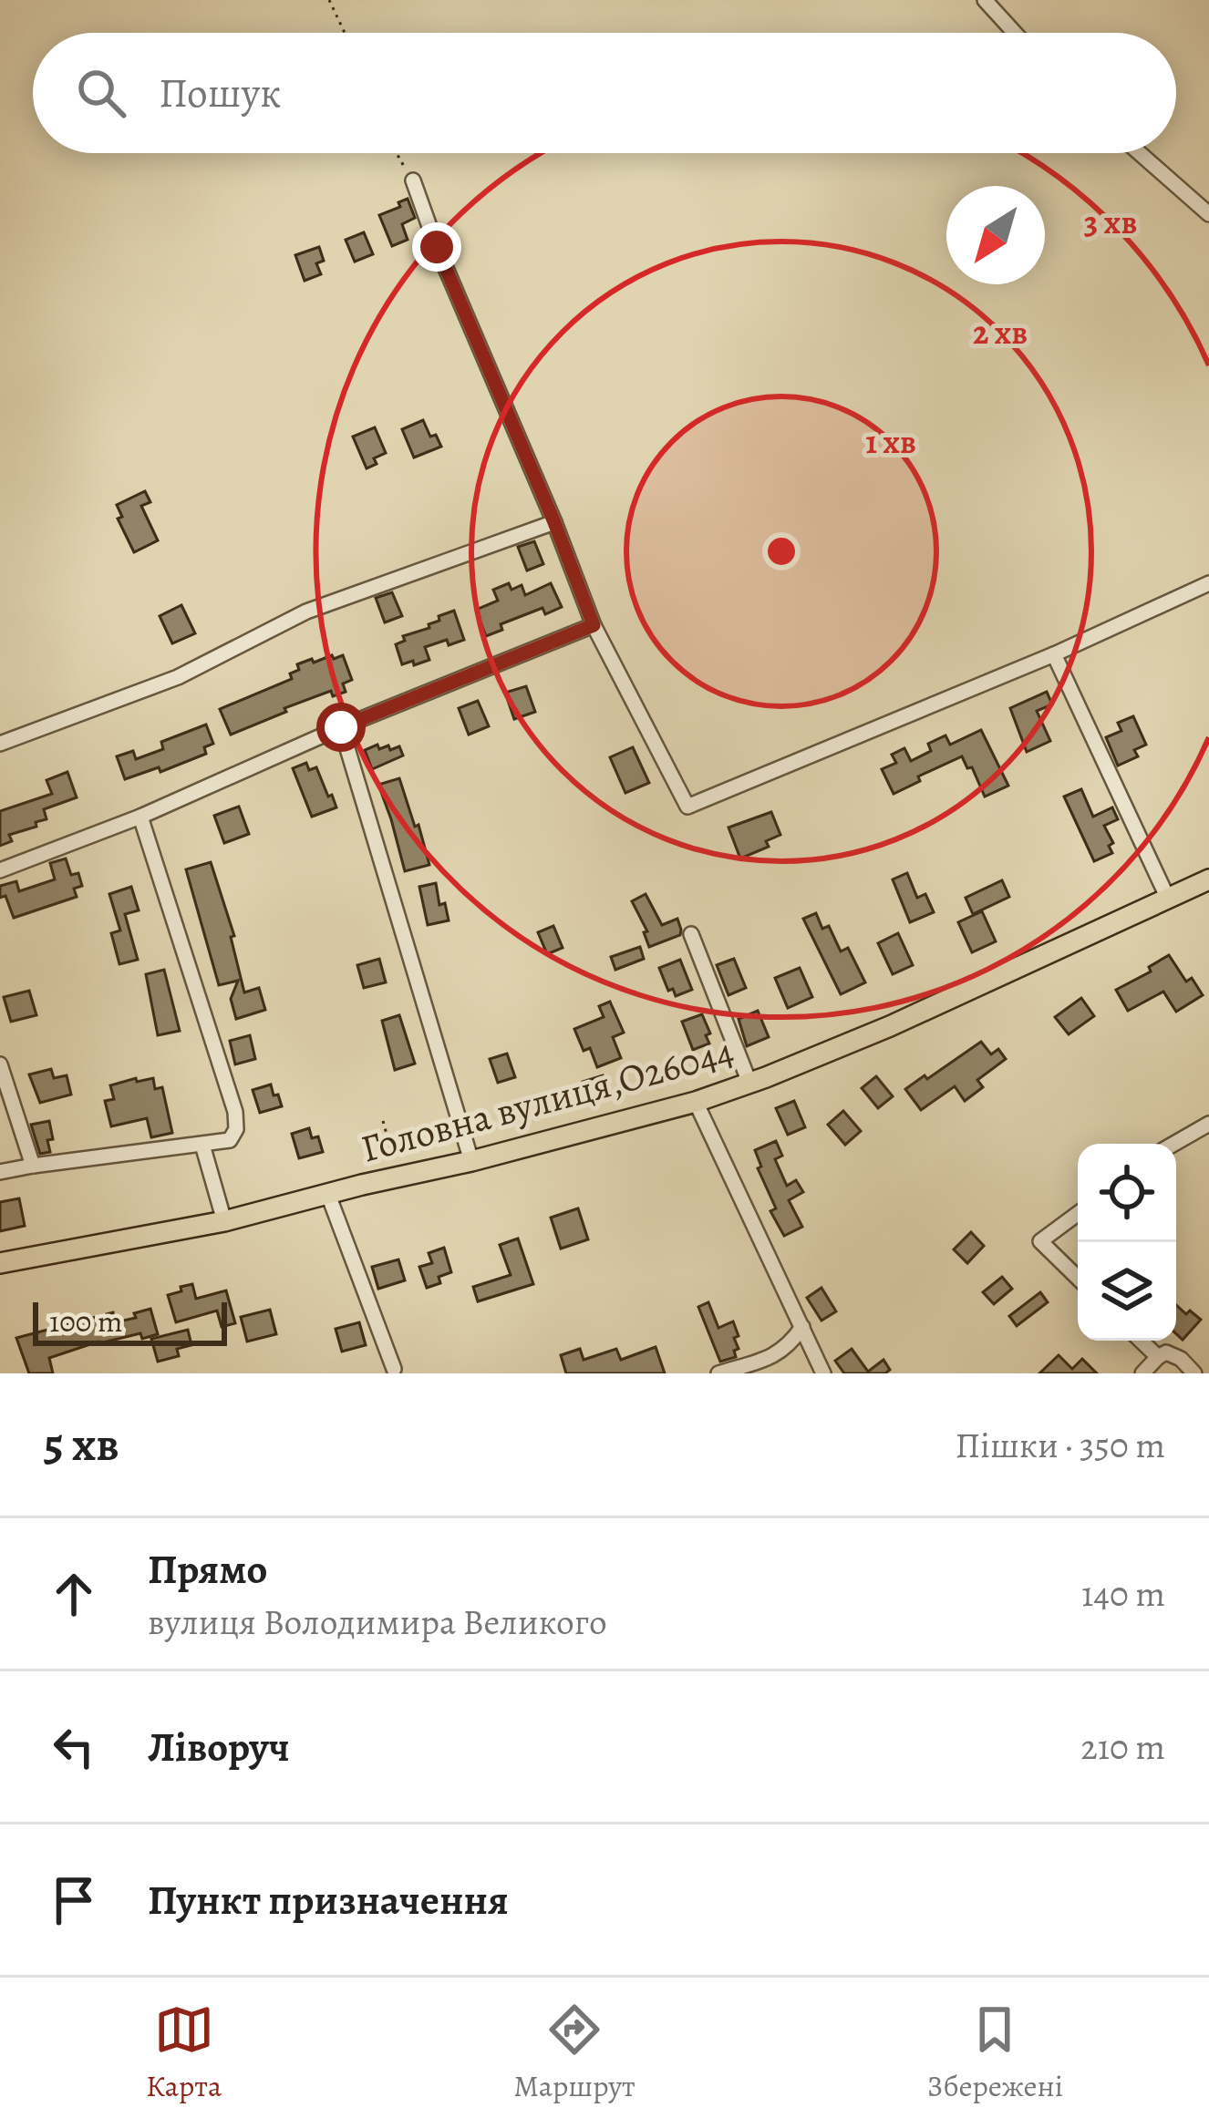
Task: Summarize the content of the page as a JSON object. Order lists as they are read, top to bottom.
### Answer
{
  "streets": {
    "main road": ["Головна вулиця,О26044"]
  },
  "scale_bar": "100 m",
  "north": "bottom left",
  "page": {
    "search": "Пошук",
    "scale": "100 m",
    "heading": ["5 хв", "Пішки · 350 m"],
    "list": [
      ["Прямо", "вулиця Володимира Великого", "140 m"],
      ["Ліворуч", "210 m"],
      "Пункт призначення"
    ],
    "nav": ["Карта", "Маршрут", "Збережені"]
  },
  "rings": ["3 хв", "2 хв", "1 хв"]
}
